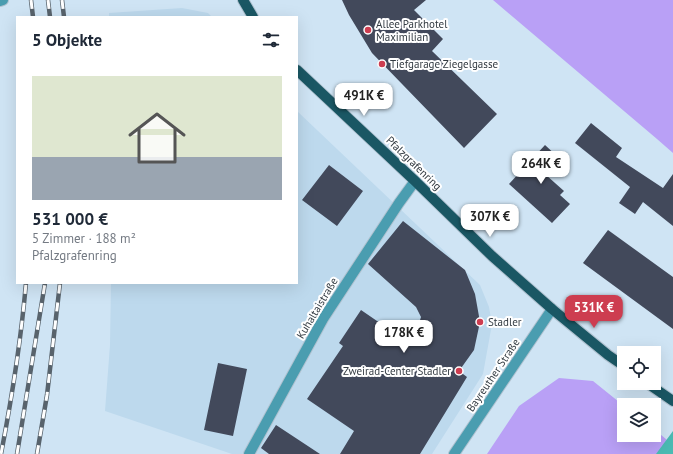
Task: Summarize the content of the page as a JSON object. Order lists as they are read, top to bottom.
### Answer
{
  "streets": {
    "main road": ["Pfalzgrafenring"],
    "street": ["Kuhaltaistraße", "Bayreuther Straße"]
  },
  "crossings": [
    ["Pfalzgrafenring", "Kuhaltaistraße"],
    ["Pfalzgrafenring", "Bayreuther Straße"]
  ],
  "places": [
    "Allee Parkhotel Maximilian",
    "Tiefgarage Ziegelgasse",
    "Stadler",
    "Zweirad-Center Stadler"
  ],
  "page": {
    "heading": "5 Objekte",
    "list": [
      {
        "name": "531 000 €",
        "note": "5 Zimmer · 188 m² · Pfalzgrafenring"
      }
    ],
    "price": [
      "491K €",
      "264K €",
      "307K €",
      "531K €",
      "178K €"
    ]
  }
}
